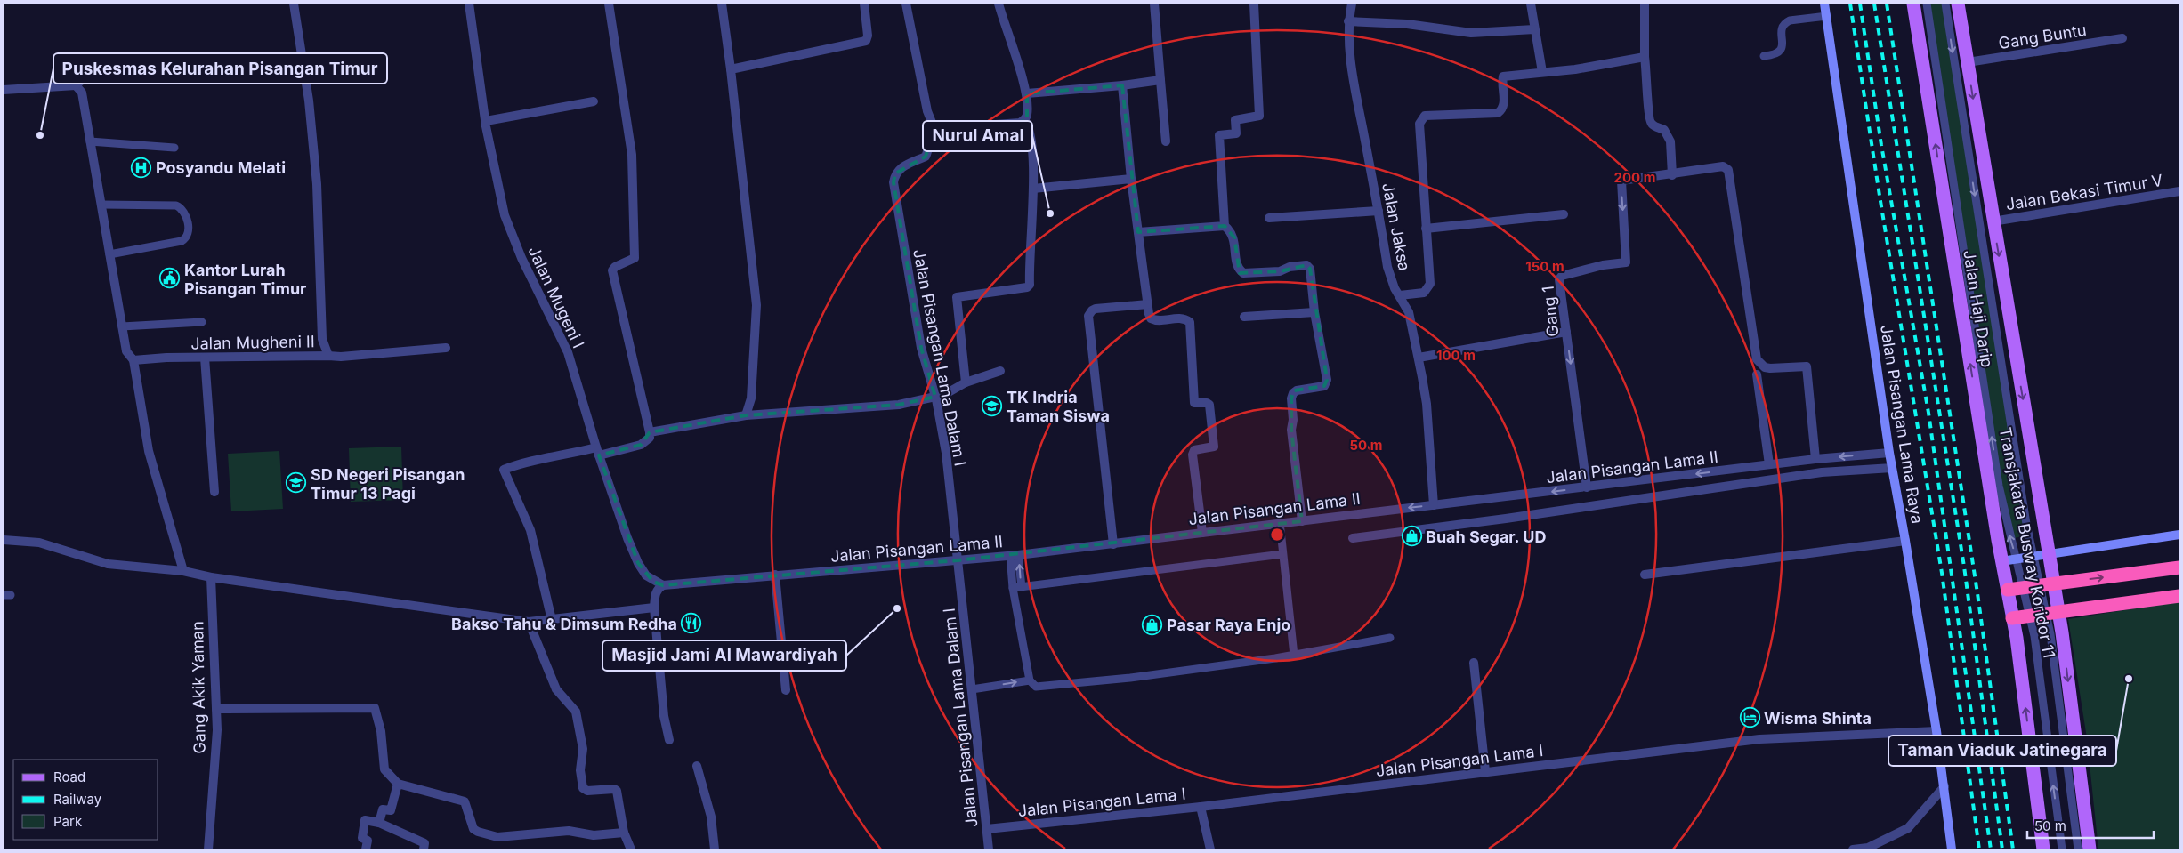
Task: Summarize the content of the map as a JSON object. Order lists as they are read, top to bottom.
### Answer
{
  "streets": {
    "main road": ["Jalan Haji Darip"],
    "street": [
      "Gang Buntu",
      "Jalan Bekasi Timur V",
      "Jalan Jaksa",
      "Jalan Mugeni I",
      "Gang 1",
      "Jalan Mugheni II",
      "Jalan Pisangan Lama Dalam I",
      "Jalan Pisangan Lama Raya",
      "Jalan Pisangan Lama II",
      "Gang Akik Yaman",
      "Jalan Pisangan Lama I"
    ],
    "lane": ["Transjakarta Busway Koridor 11"]
  },
  "crossings": [
    ["Gang Buntu", "Jalan Haji Darip"],
    ["Jalan Bekasi Timur V", "Jalan Haji Darip"],
    ["Jalan Jaksa", "Jalan Pisangan Lama II"],
    ["Jalan Mugeni I", "Jalan Pisangan Lama II"],
    ["Jalan Haji Darip", "Transjakarta Busway Koridor 11"],
    ["Gang 1", "Jalan Pisangan Lama II"],
    ["Jalan Pisangan Lama Dalam I", "Jalan Pisangan Lama II"],
    ["Jalan Pisangan Lama Dalam I", "Jalan Pisangan Lama I"],
    ["Jalan Pisangan Lama Raya", "Jalan Pisangan Lama II"],
    ["Jalan Pisangan Lama Raya", "Jalan Pisangan Lama I"]
  ],
  "places": {
    "other": [
      "Puskesmas Kelurahan Pisangan Timur",
      "Nurul Amal",
      "Masjid Jami Al Mawardiyah",
      "Taman Viaduk Jatinegara"
    ],
    "hospital": ["Posyandu Melati"],
    "public building": ["Kantor Lurah Pisangan Timur"],
    "school or university": ["TK Indria Taman Siswa", "SD Negeri Pisangan Timur 13 Pagi"],
    "shop": ["Buah Segar. UD", "Pasar Raya Enjo"],
    "restaurant": ["Bakso Tahu & Dimsum Redha"],
    "hotel": ["Wisma Shinta"]
  },
  "legend": ["Road", "Railway", "Park"],
  "scale_bar": "50 m",
  "rings": [
    "200 m",
    "150 m",
    "100 m",
    "50 m"
  ]
}
